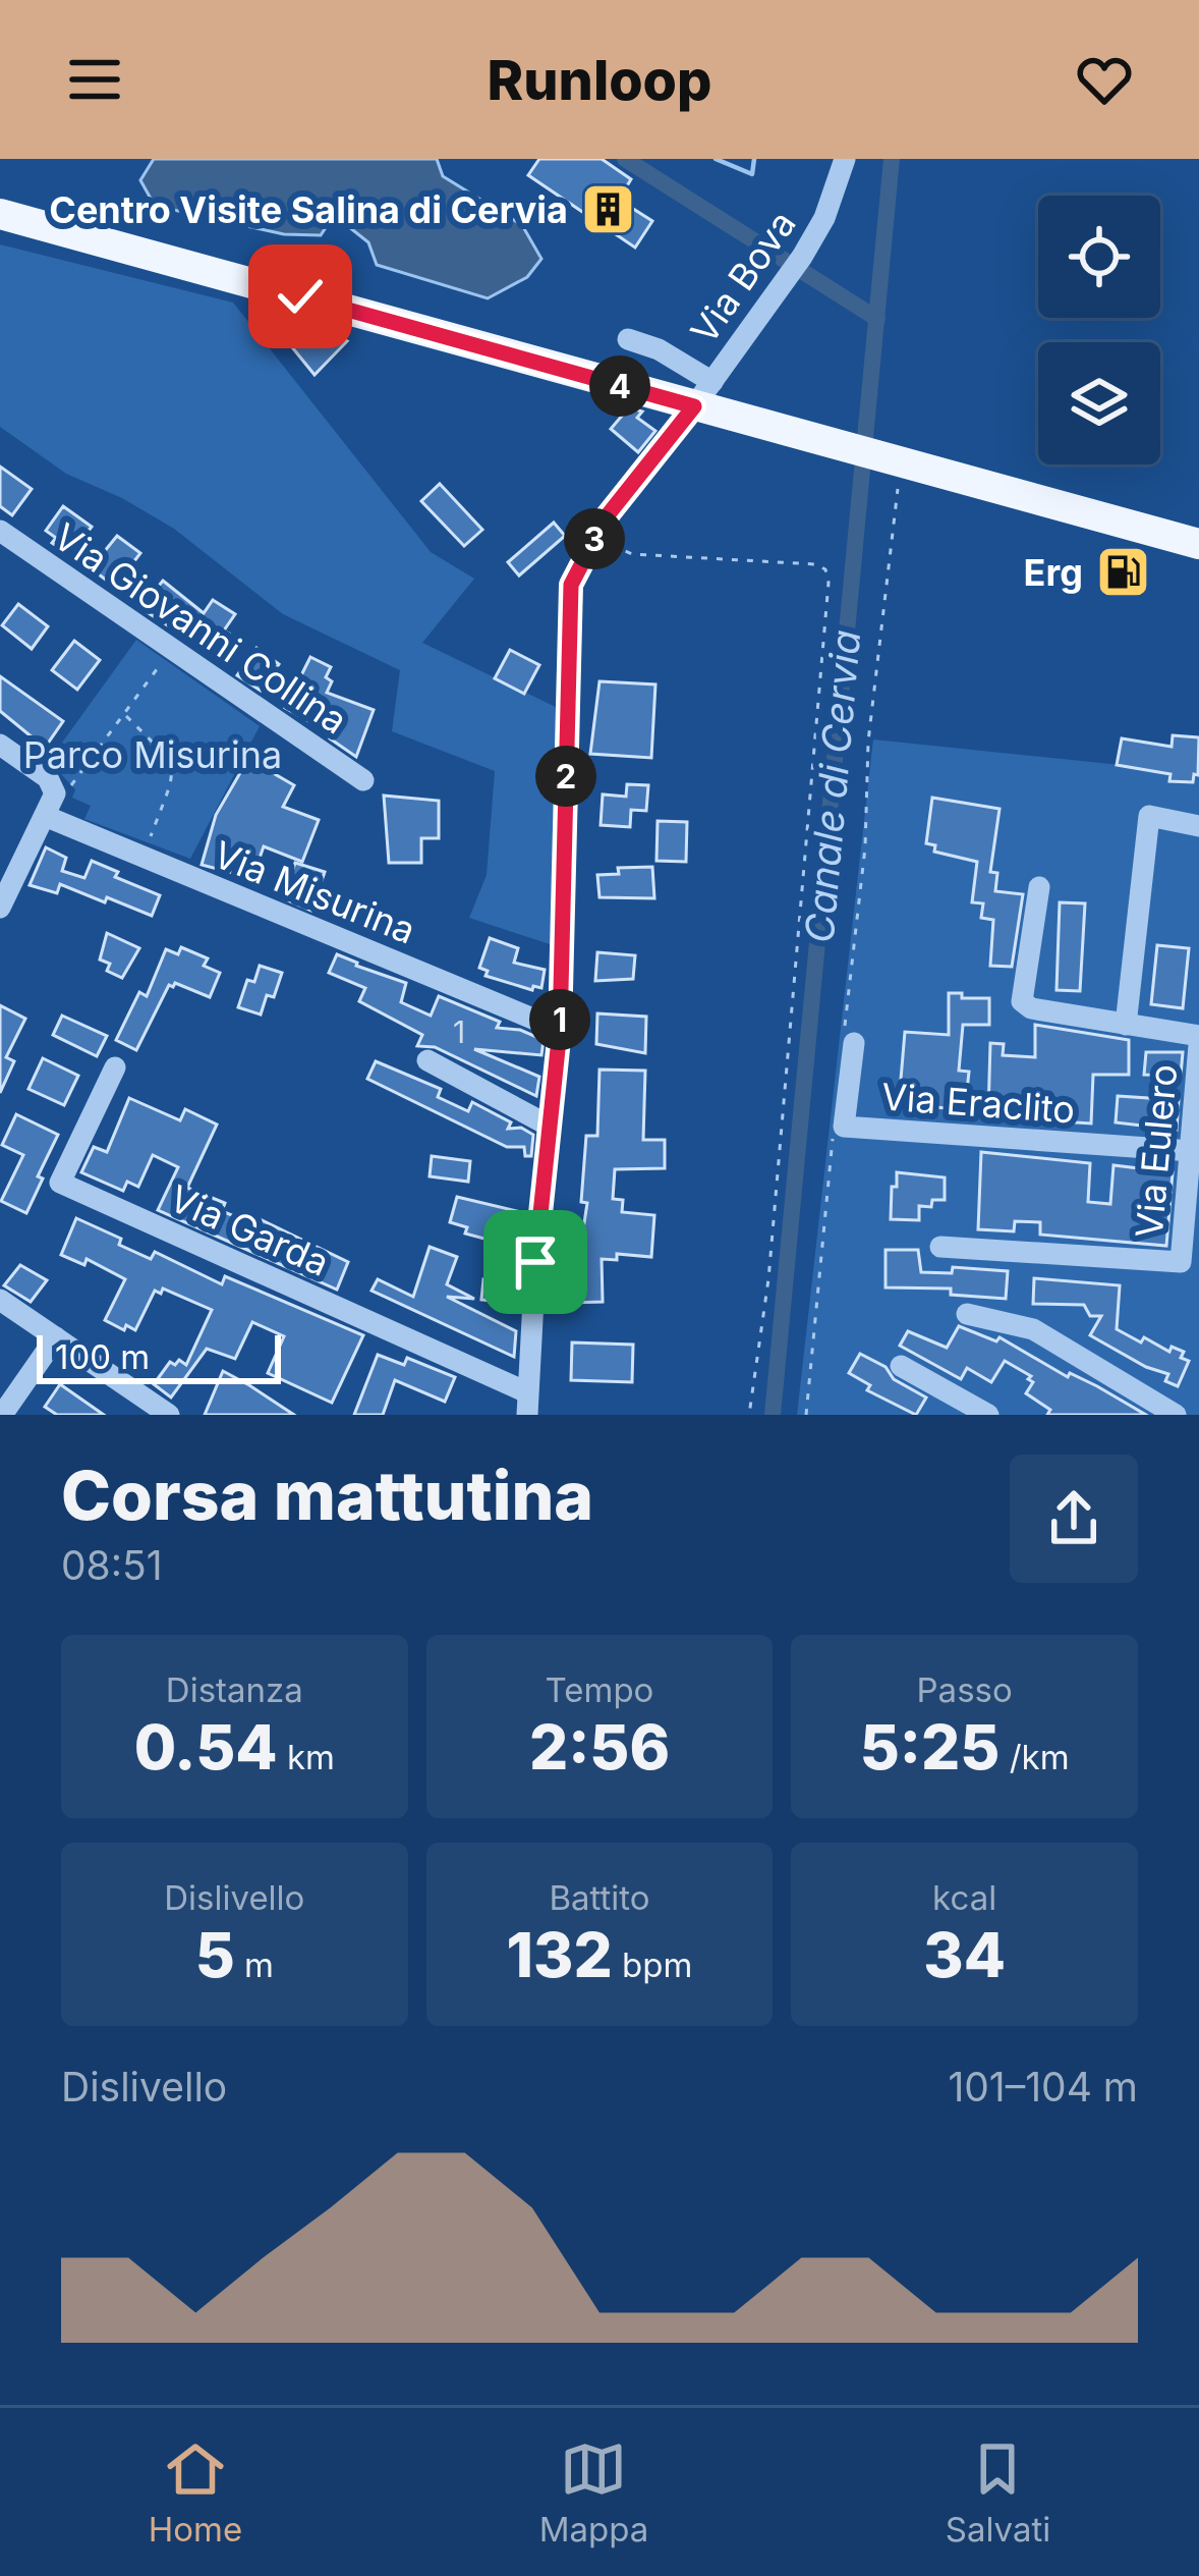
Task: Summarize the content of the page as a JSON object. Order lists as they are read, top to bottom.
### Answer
{
  "streets": {
    "street": [
      "Via Bova",
      "Via Giovanni Collina",
      "Via Misurina",
      "Via Eraclito",
      "Via Eulero",
      "Via Garda"
    ]
  },
  "crossings": [
    ["Via Bova", "Via Misurina"],
    ["Via Bova", "Via Garda"],
    ["Via Eraclito", "Via Eulero"]
  ],
  "water": ["Canale di Cervia"],
  "parks": ["Parco Misurina"],
  "places": {
    "building": ["Centro Visite Salina di Cervia"],
    "fuel station": ["Erg"]
  },
  "house_numbers": ["1"],
  "scale_bar": "100 m",
  "page": {
    "header": "Runloop",
    "pins": [
      "4",
      "3",
      "2",
      "1"
    ],
    "scale": "100 m",
    "heading": ["Corsa mattutina", "08:51"],
    "stats": [
      ["Distanza", "0.54 km"],
      ["Tempo", "2:56"],
      ["Passo", "5:25 /km"],
      ["Dislivello", "5 m"],
      ["Battito", "132 bpm"],
      ["kcal", "34"]
    ],
    "chart": ["Dislivello", "101–104 m"],
    "tabs": ["Home", "Mappa", "Salvati"]
  }
}
